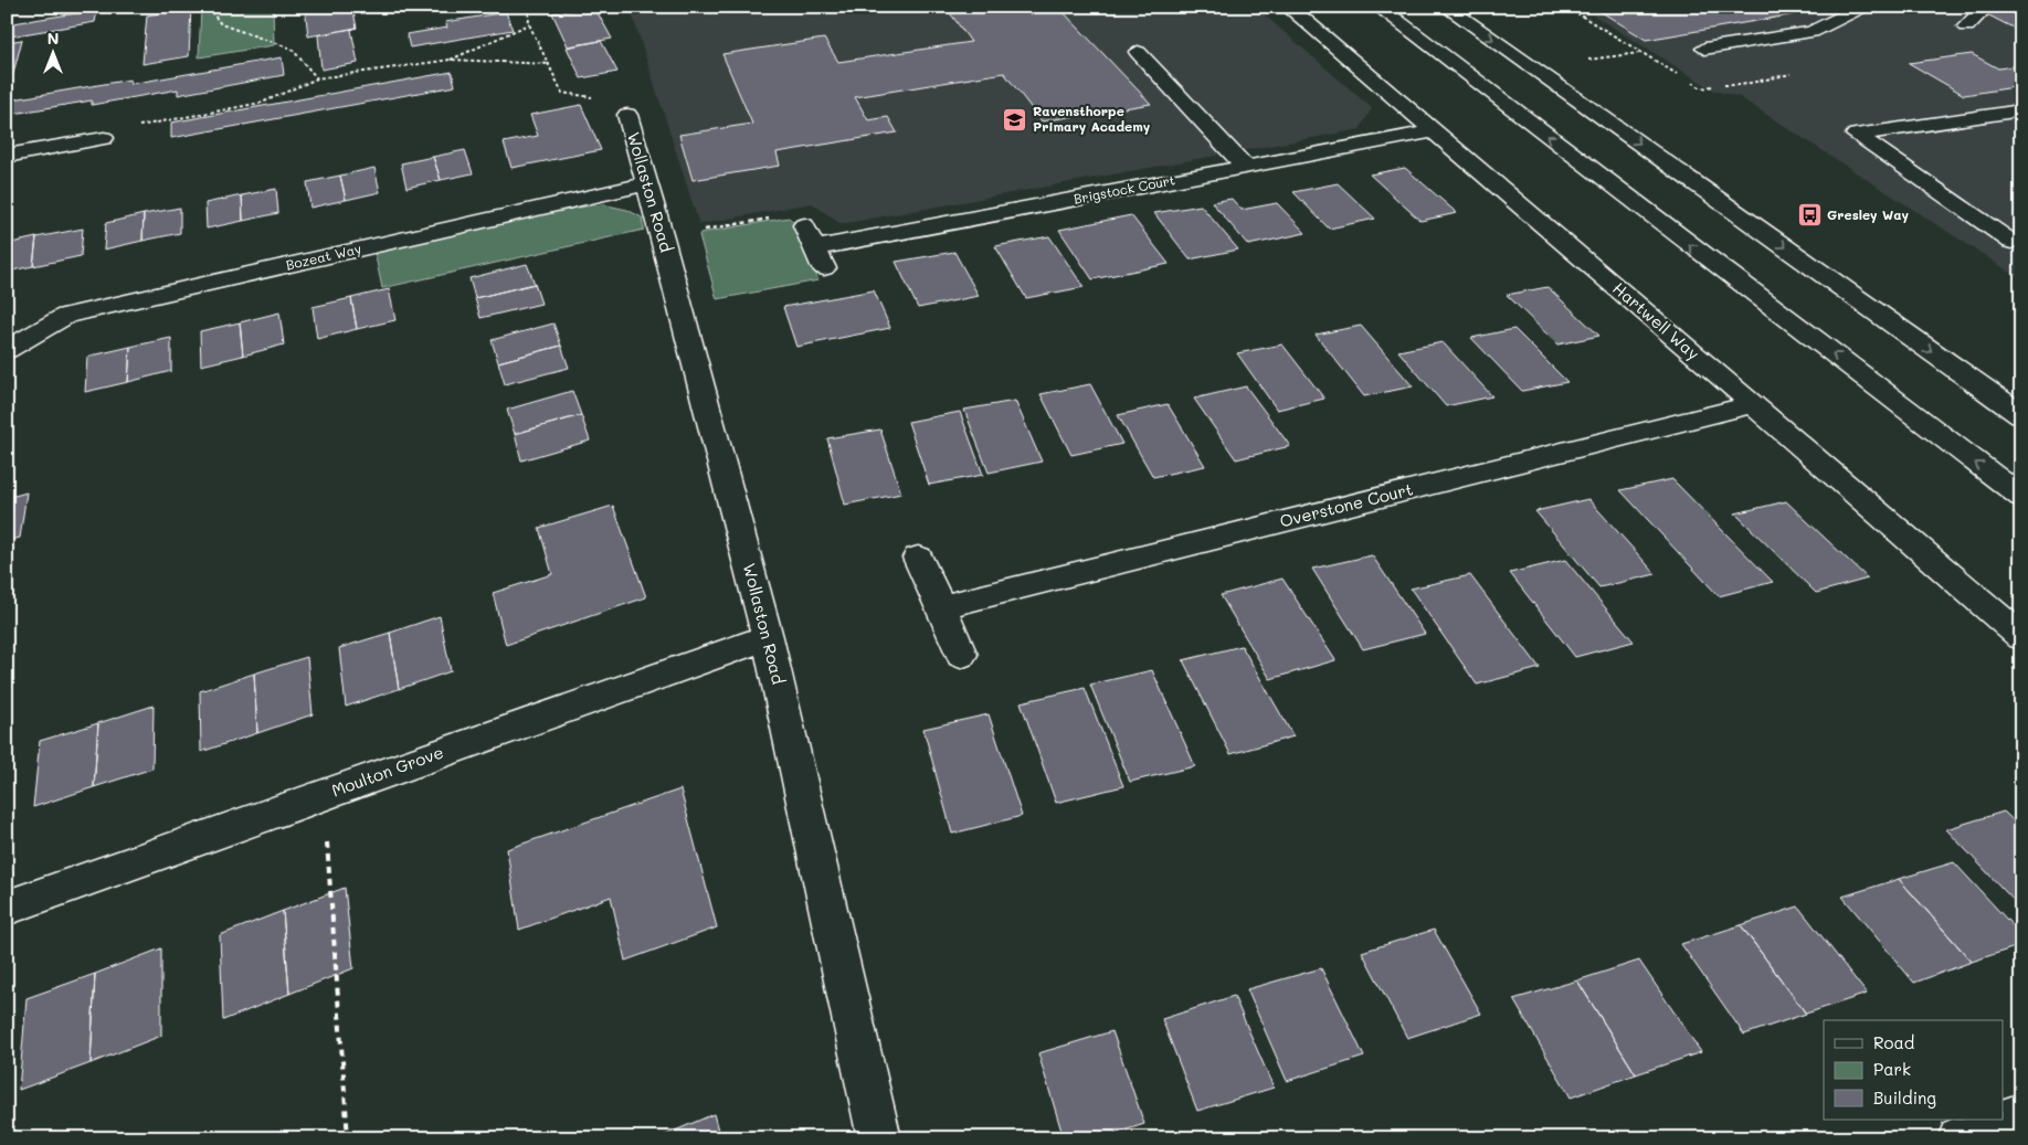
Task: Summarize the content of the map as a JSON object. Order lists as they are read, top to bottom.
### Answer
{
  "streets": {
    "street": [
      "Brigstock Court",
      "Wollaston Road",
      "Bozeat Way",
      "Hartwell Way",
      "Overstone Court",
      "Moulton Grove"
    ]
  },
  "crossings": [
    ["Brigstock Court", "Hartwell Way"],
    ["Wollaston Road", "Bozeat Way"],
    ["Wollaston Road", "Moulton Grove"],
    ["Hartwell Way", "Overstone Court"]
  ],
  "places": {
    "school or university": ["Ravensthorpe Primary Academy"],
    "bus stop": ["Gresley Way"]
  },
  "legend": ["Road", "Park", "Building"],
  "north": "top"
}
